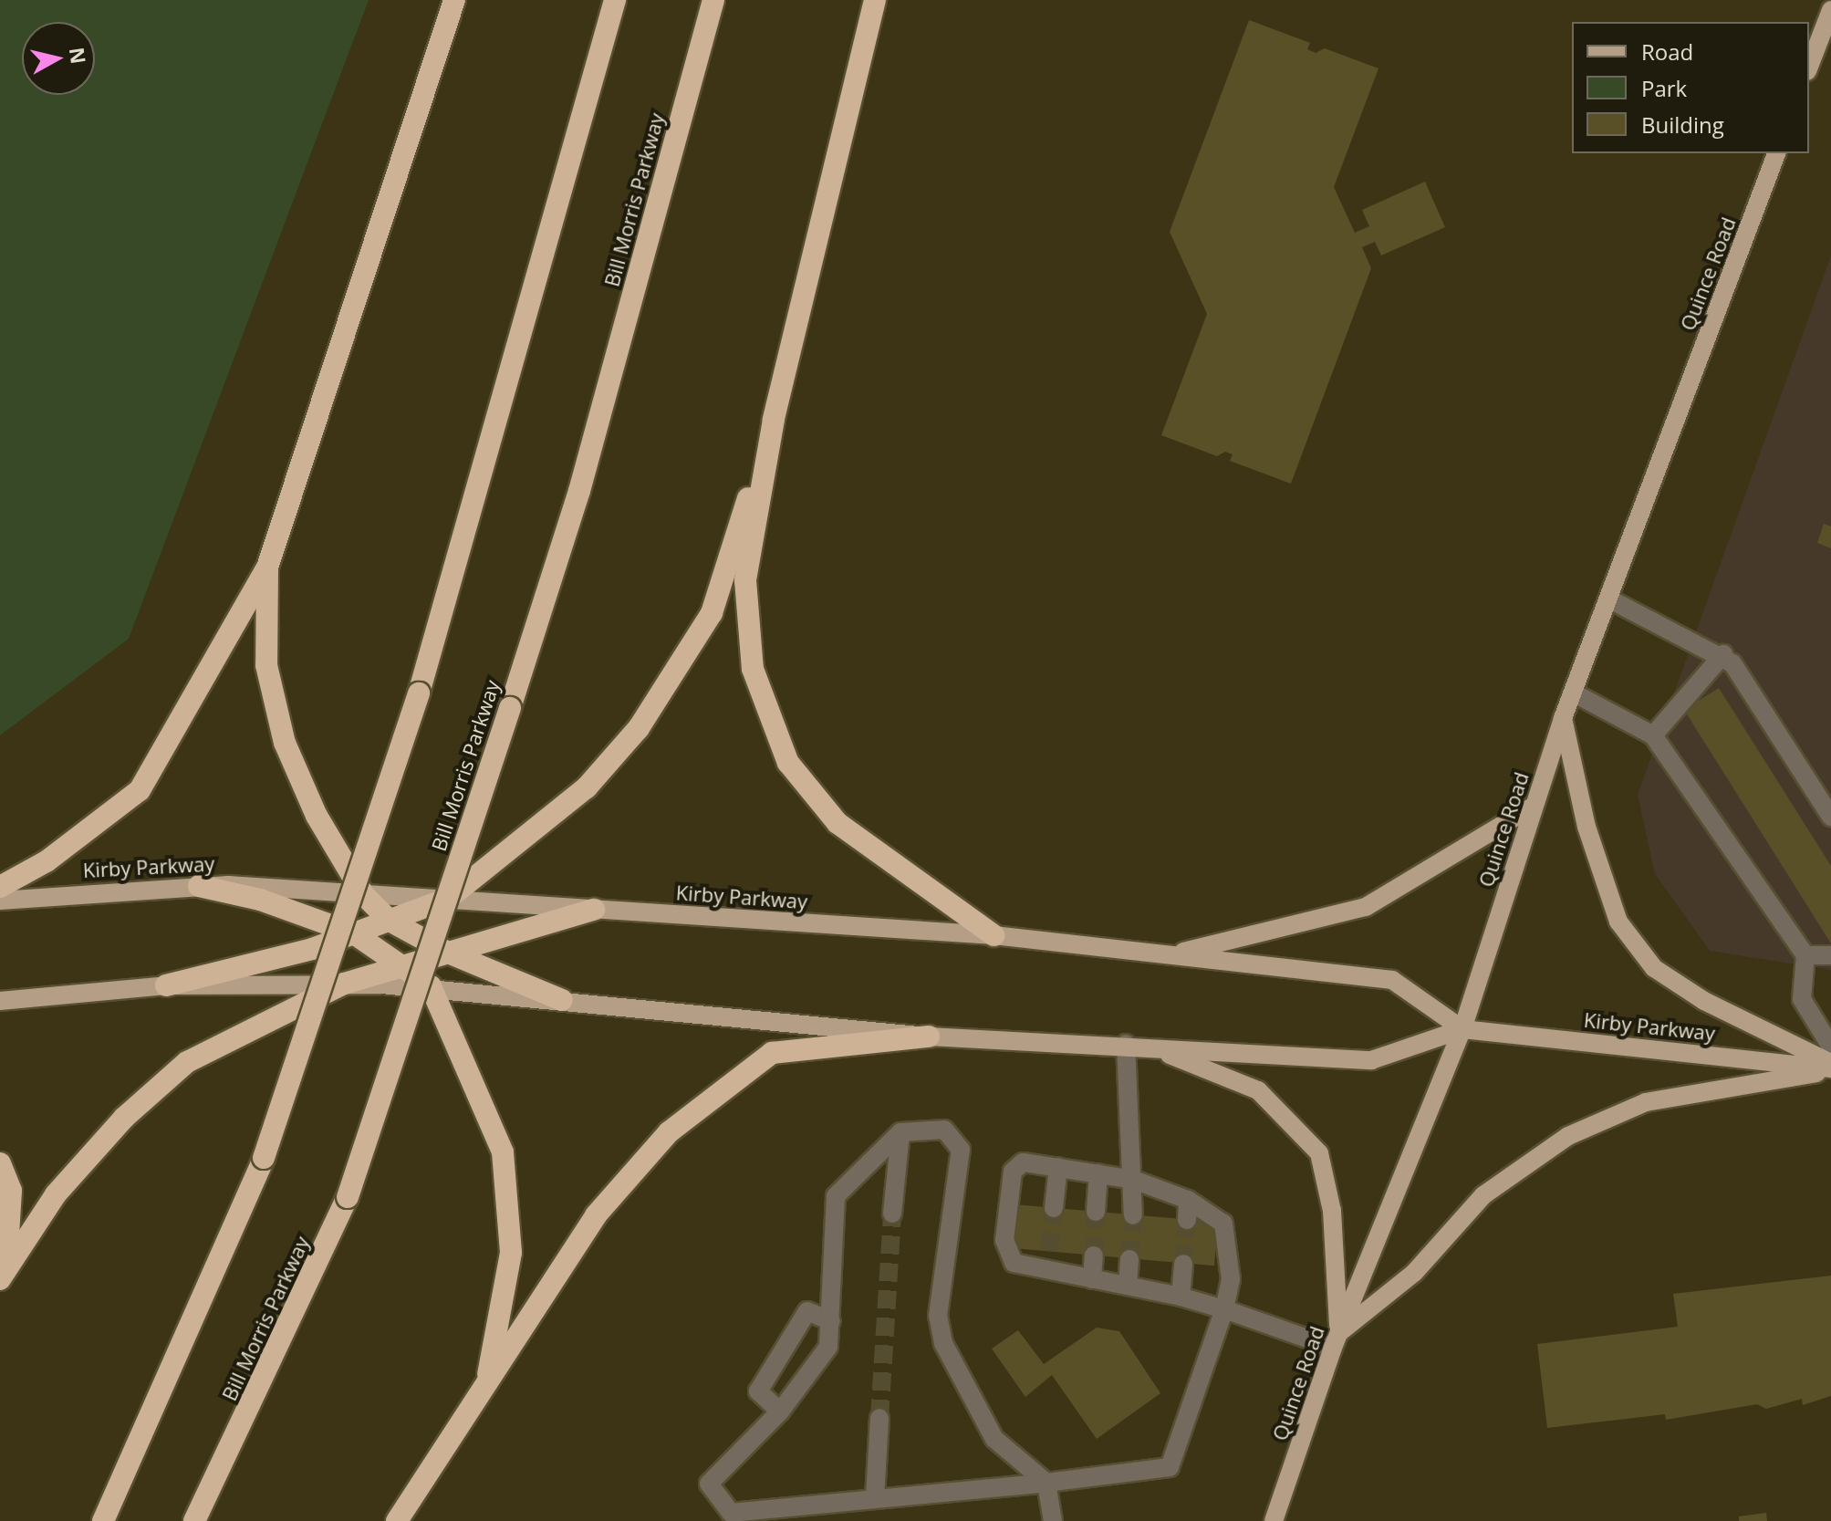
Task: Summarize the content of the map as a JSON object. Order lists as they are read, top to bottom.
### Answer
{
  "streets": {
    "highway": ["Bill Morris Parkway"],
    "main road": ["Quince Road", "Kirby Parkway"]
  },
  "crossings": [
    ["Quince Road", "Kirby Parkway"]
  ],
  "legend": ["Road", "Park", "Building"],
  "north": "right"
}
